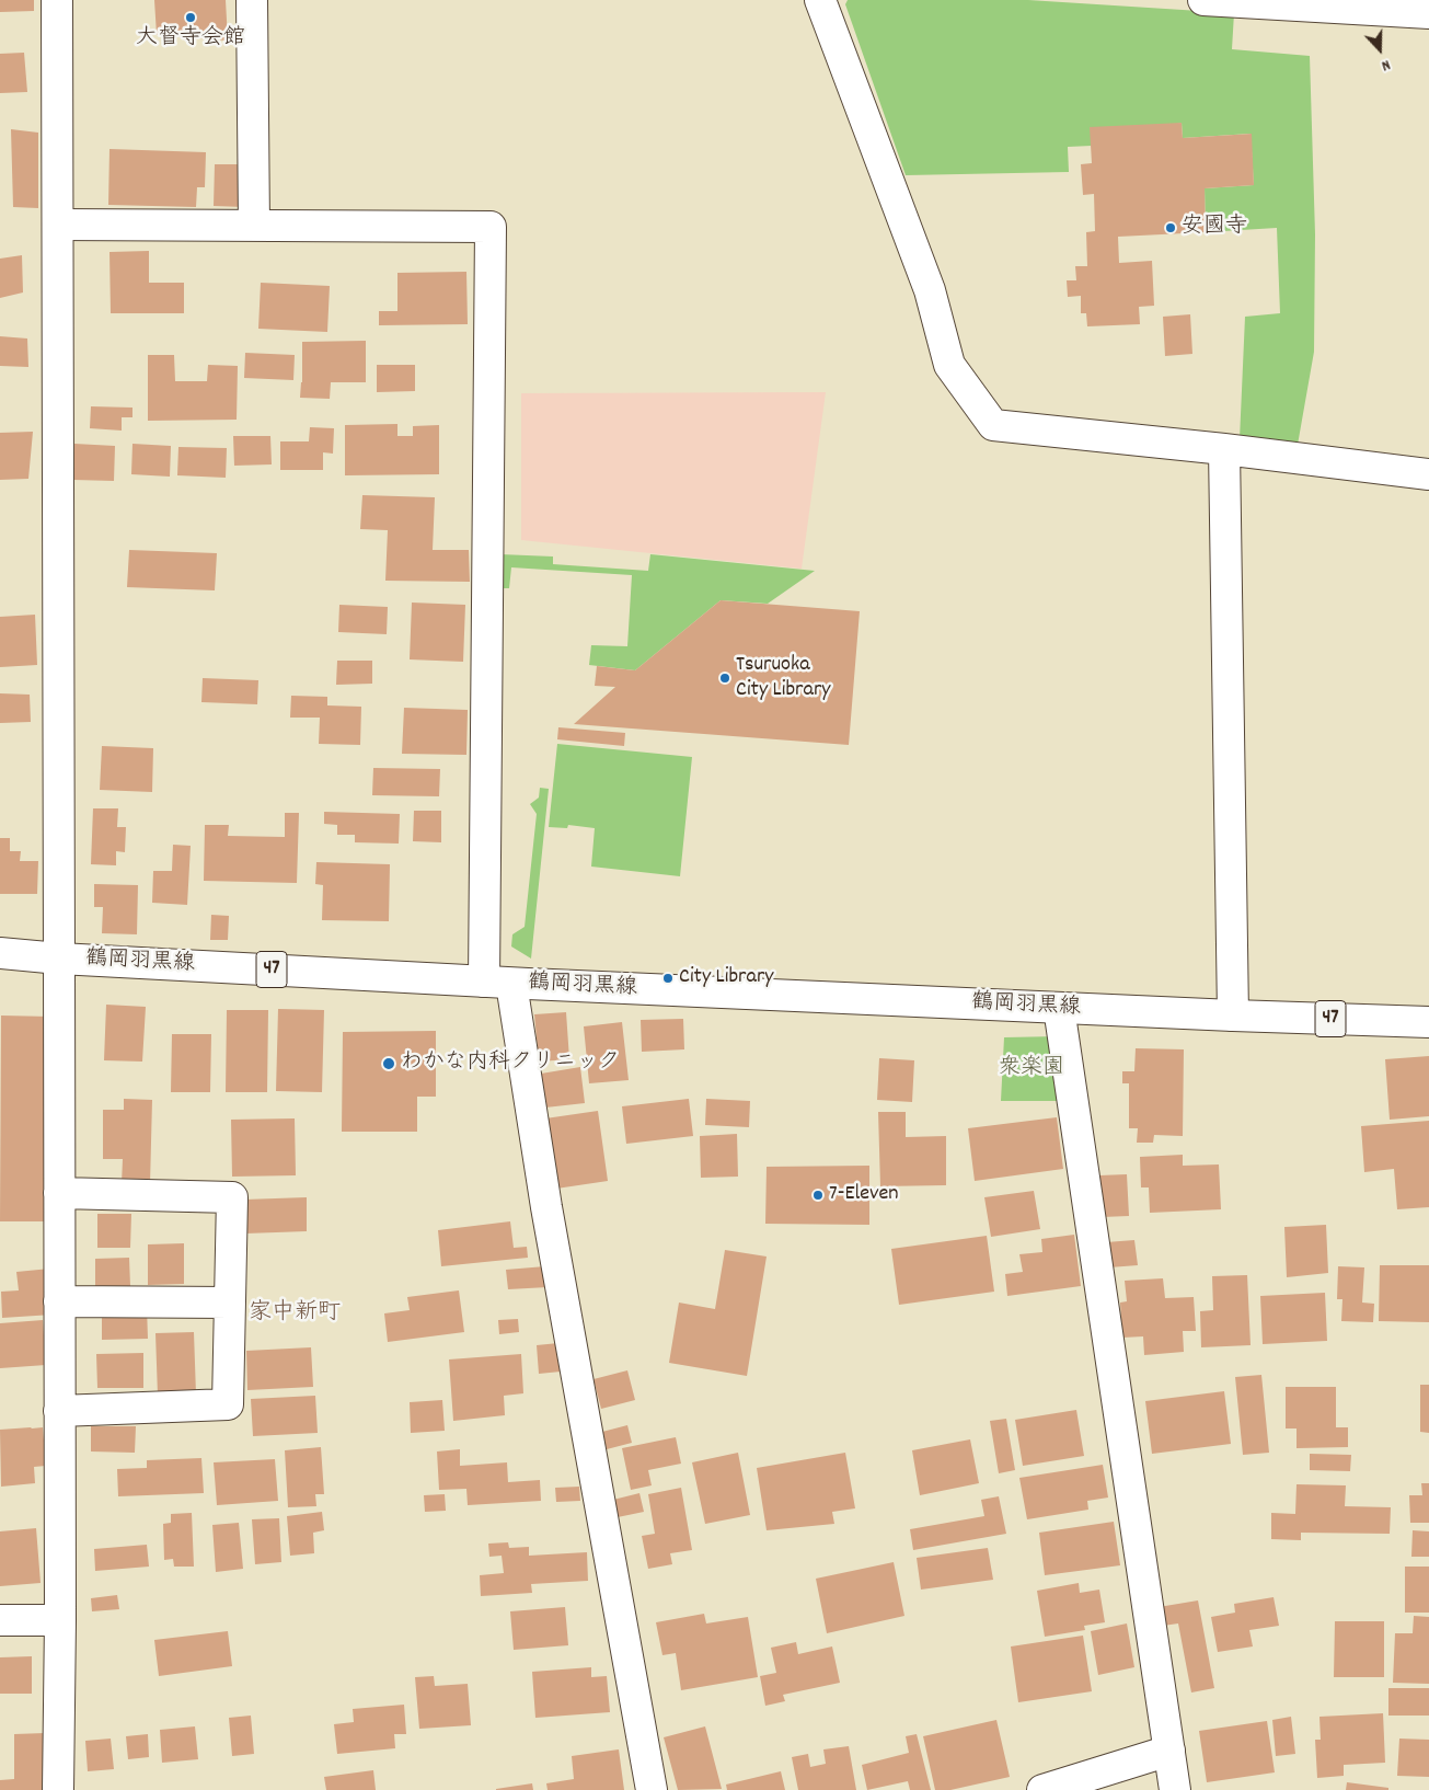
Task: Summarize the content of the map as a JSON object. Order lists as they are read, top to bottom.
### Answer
{
  "streets": {
    "street": ["鶴岡羽黒線", "47"]
  },
  "districts": ["家中新町"],
  "parks": ["衆楽園"],
  "places": [
    "大督寺会館",
    "安國寺",
    "Tsuruoka City Library",
    "City Library",
    "わかな内科クリニック",
    "7-Eleven"
  ],
  "north": "bottom"
}
